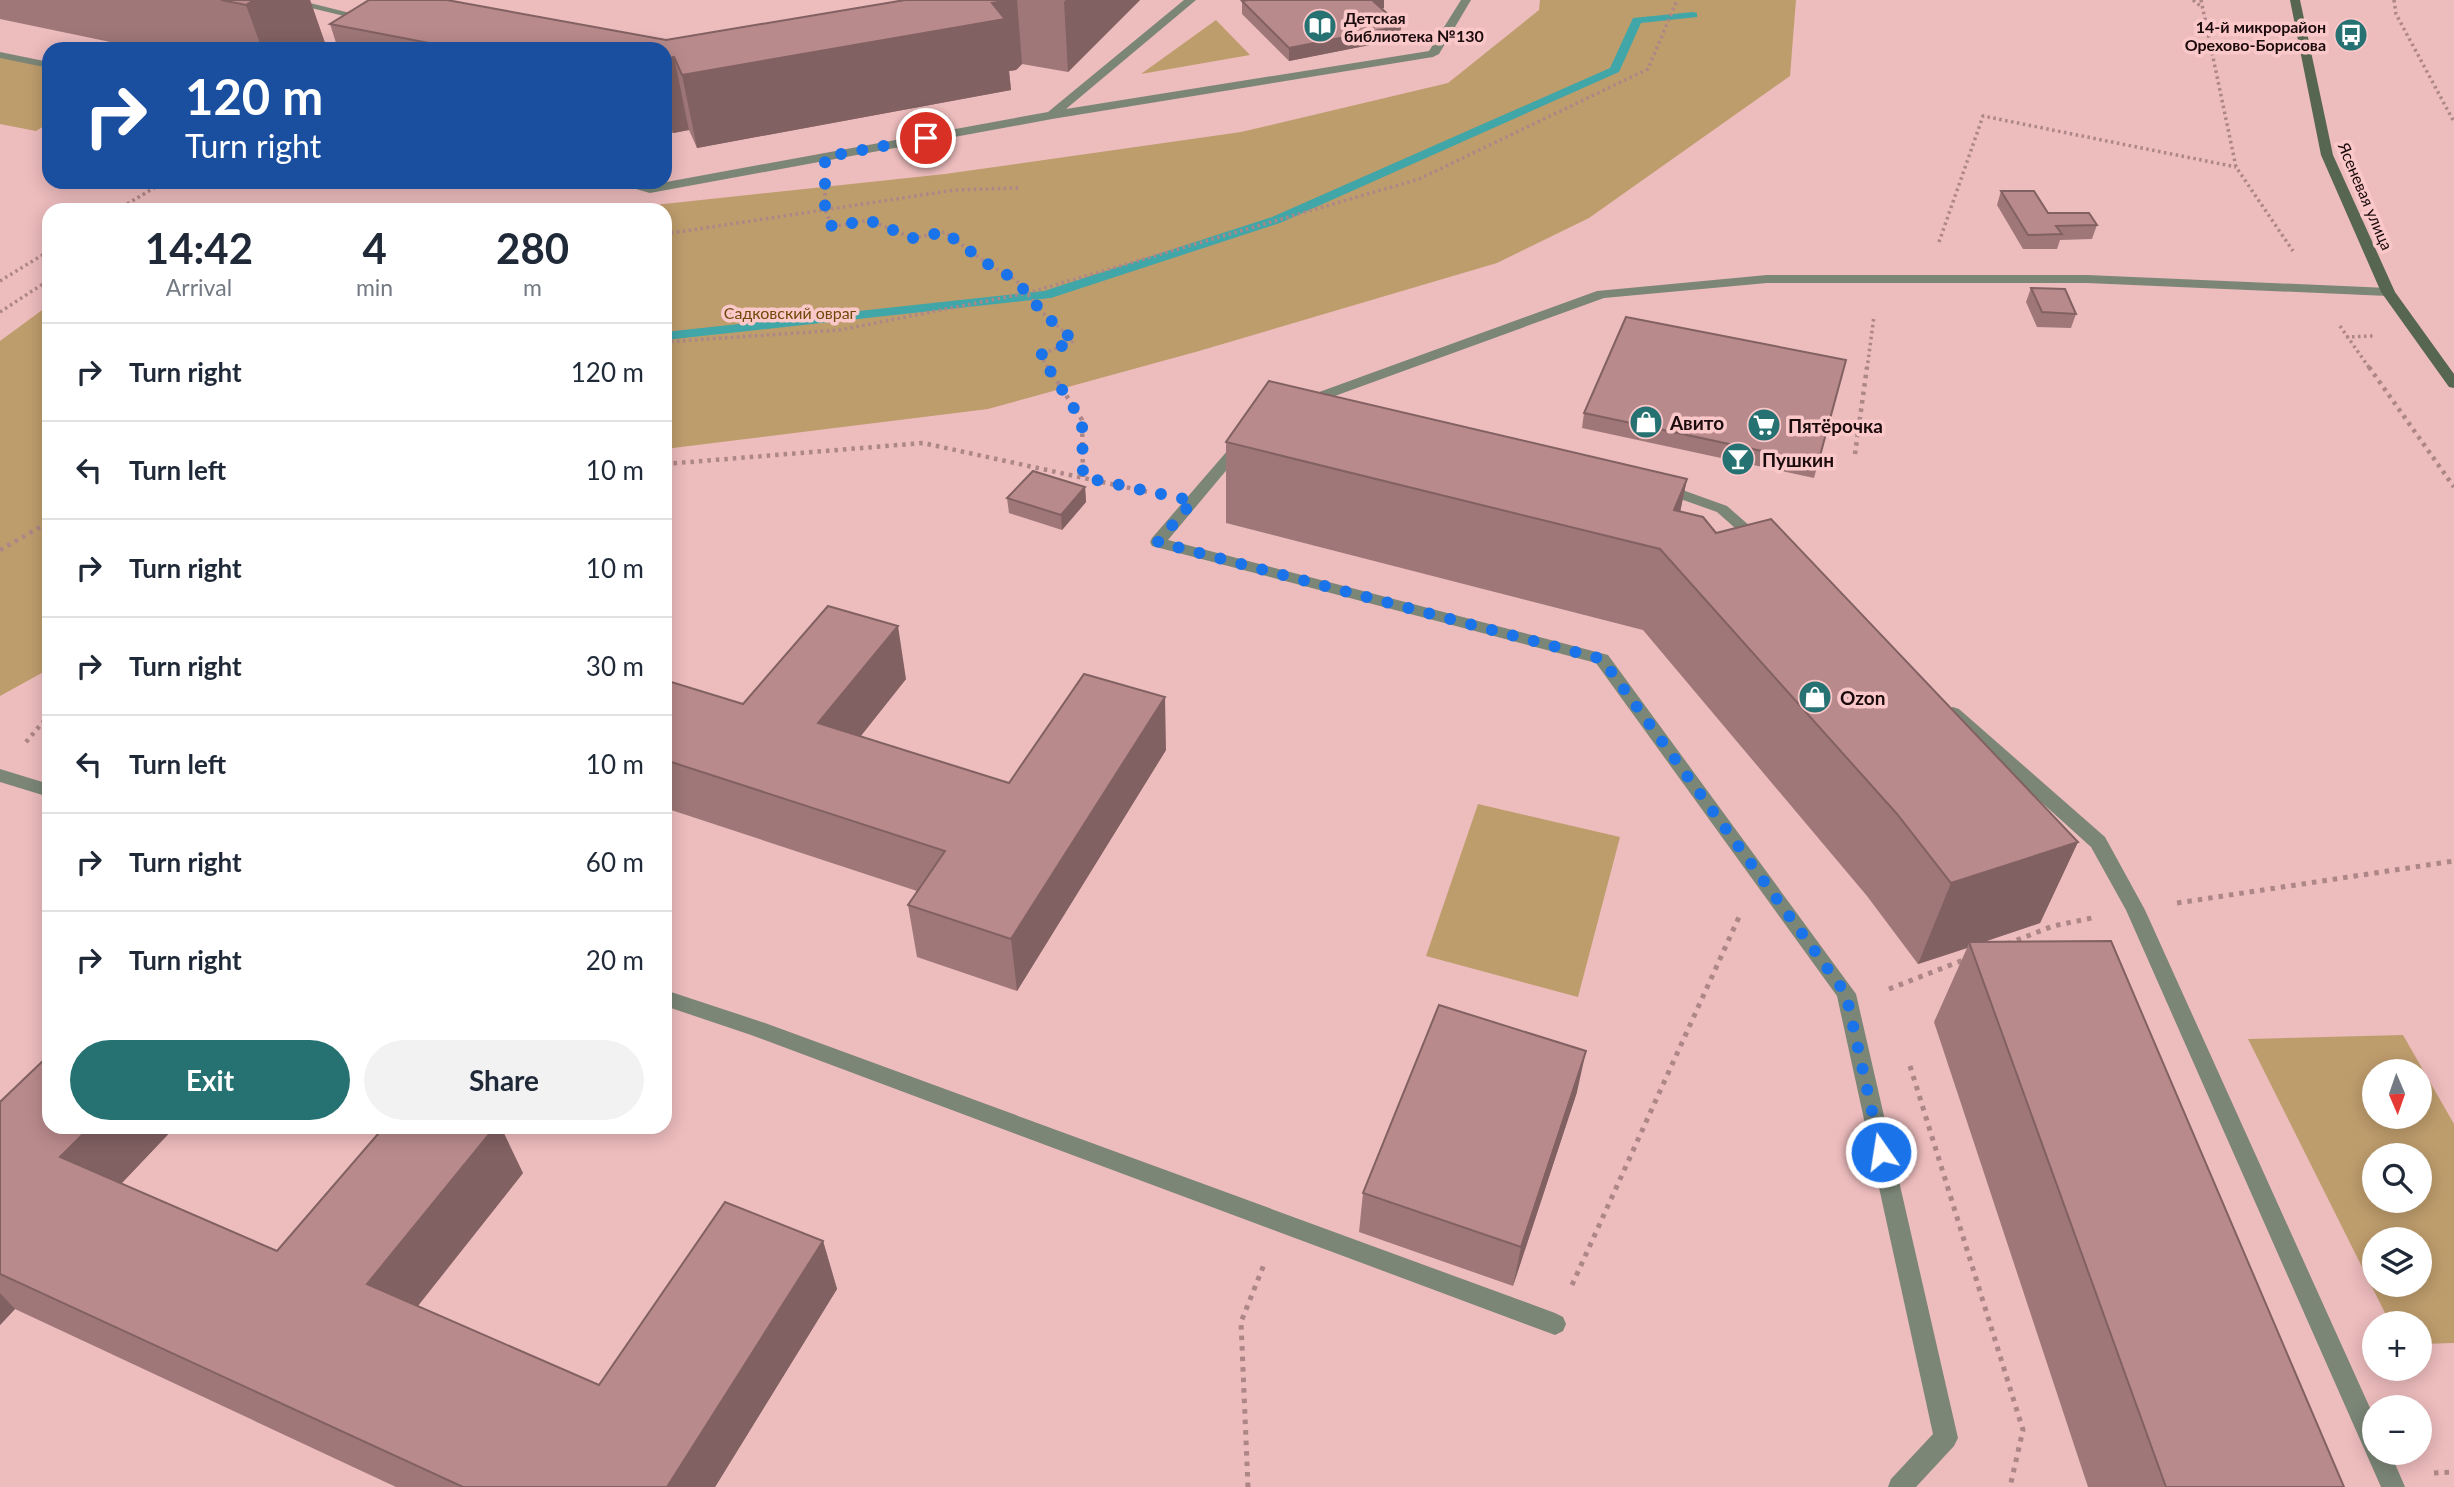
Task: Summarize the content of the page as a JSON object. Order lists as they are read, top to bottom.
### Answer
{
  "streets": {
    "main road": ["Ясеневая улица"]
  },
  "parks": ["Садковский овраг"],
  "places": {
    "library": ["Детская библиотека №130"],
    "bus stop": ["14-й микрорайон Орехово-Борисова"],
    "shop": ["Авито", "Ozon"],
    "supermarket": ["Пятёрочка"],
    "bar": ["Пушкин"]
  },
  "north": "bottom",
  "page": {
    "turn": ["120 m", "Turn right"],
    "eta": [
      "14:42",
      "Arrival",
      "4",
      "min",
      "280",
      "m"
    ],
    "list": [
      {
        "name": "Turn right",
        "value": "120 m"
      },
      {
        "name": "Turn left",
        "value": "10 m"
      },
      {
        "name": "Turn right",
        "value": "10 m"
      },
      {
        "name": "Turn right",
        "value": "30 m"
      },
      {
        "name": "Turn left",
        "value": "10 m"
      },
      {
        "name": "Turn right",
        "value": "60 m"
      },
      {
        "name": "Turn right",
        "value": "20 m"
      }
    ],
    "buttons": ["Exit", "Share"],
    "map_buttons": ["+", "−"]
  }
}
